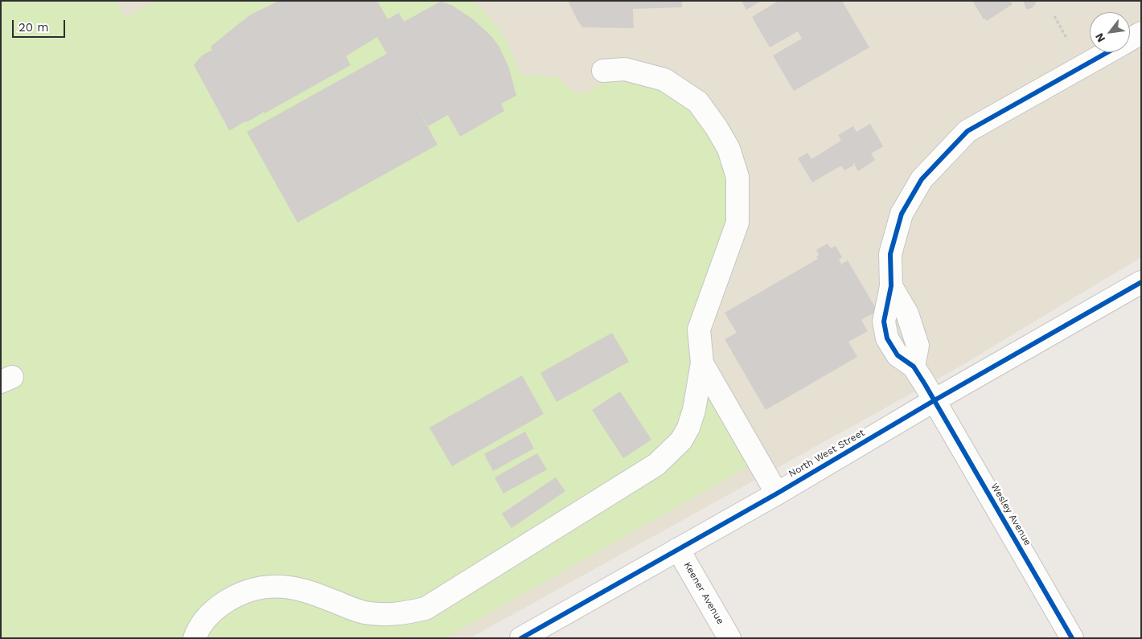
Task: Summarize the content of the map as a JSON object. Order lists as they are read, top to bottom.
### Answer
{
  "streets": {
    "street": ["North West Street", "Wesley Avenue", "Keener Avenue"]
  },
  "crossings": [
    ["North West Street", "Wesley Avenue"],
    ["North West Street", "Keener Avenue"]
  ],
  "scale_bar": "20 m",
  "north": "bottom left"
}
